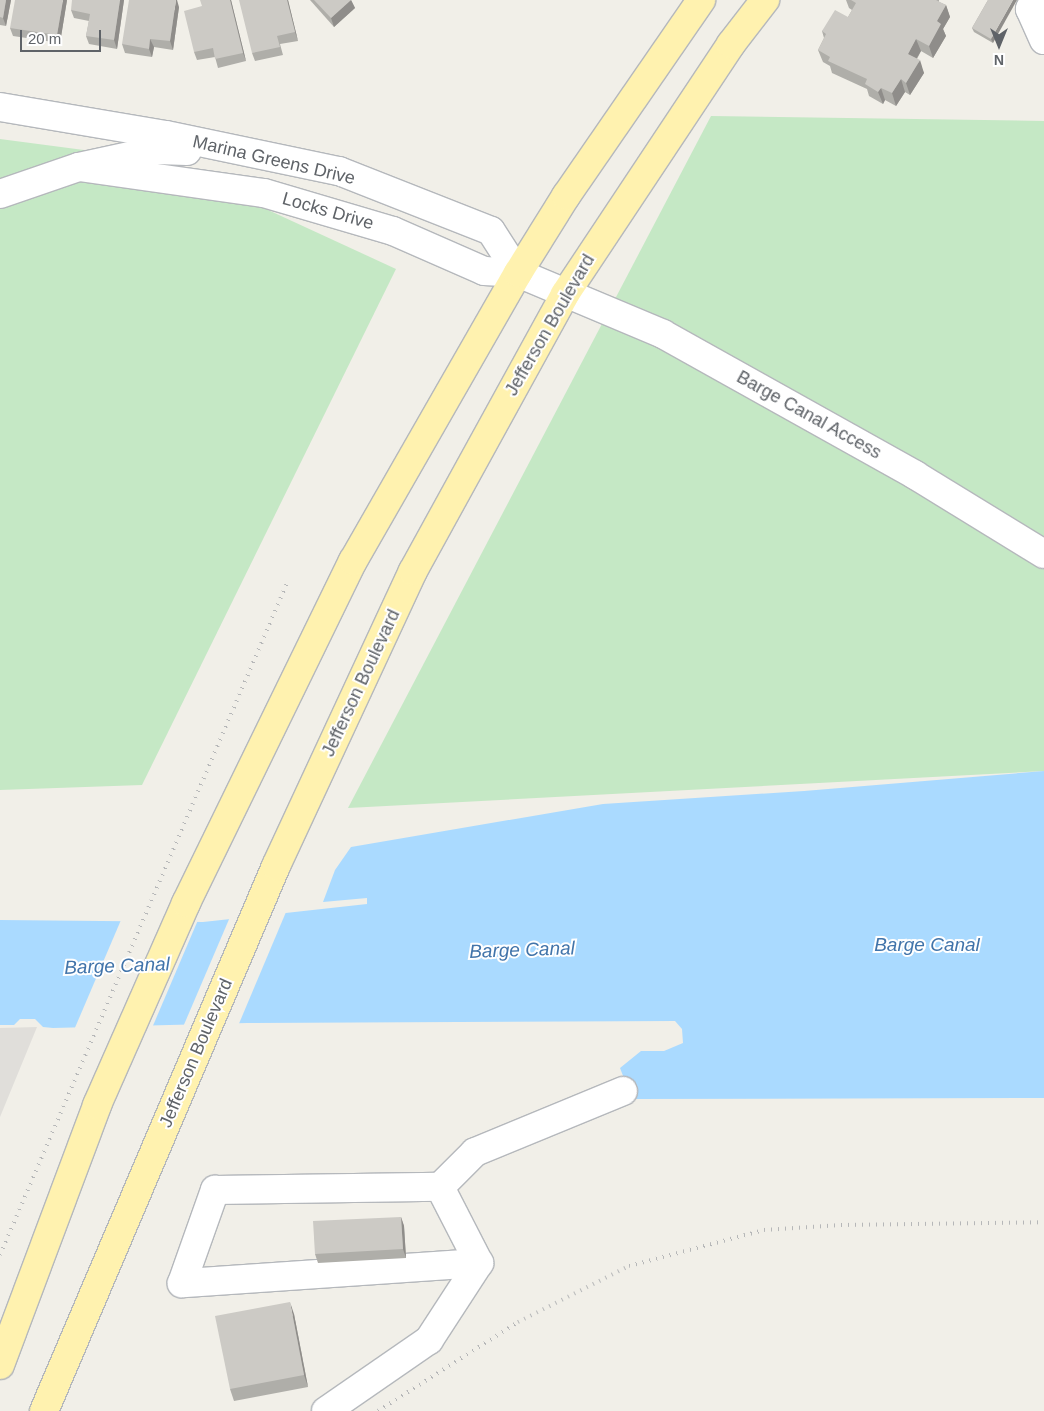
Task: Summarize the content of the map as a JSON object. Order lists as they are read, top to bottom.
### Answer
{
  "streets": {
    "main road": ["Jefferson Boulevard"],
    "street": ["Marina Greens Drive", "Locks Drive", "Barge Canal Access"]
  },
  "crossings": [
    ["Marina Greens Drive", "Locks Drive"],
    ["Locks Drive", "Jefferson Boulevard"],
    ["Locks Drive", "Barge Canal Access"],
    ["Jefferson Boulevard", "Barge Canal Access"]
  ],
  "water": ["Barge Canal"],
  "scale_bar": "20 m",
  "north": "bottom"
}
